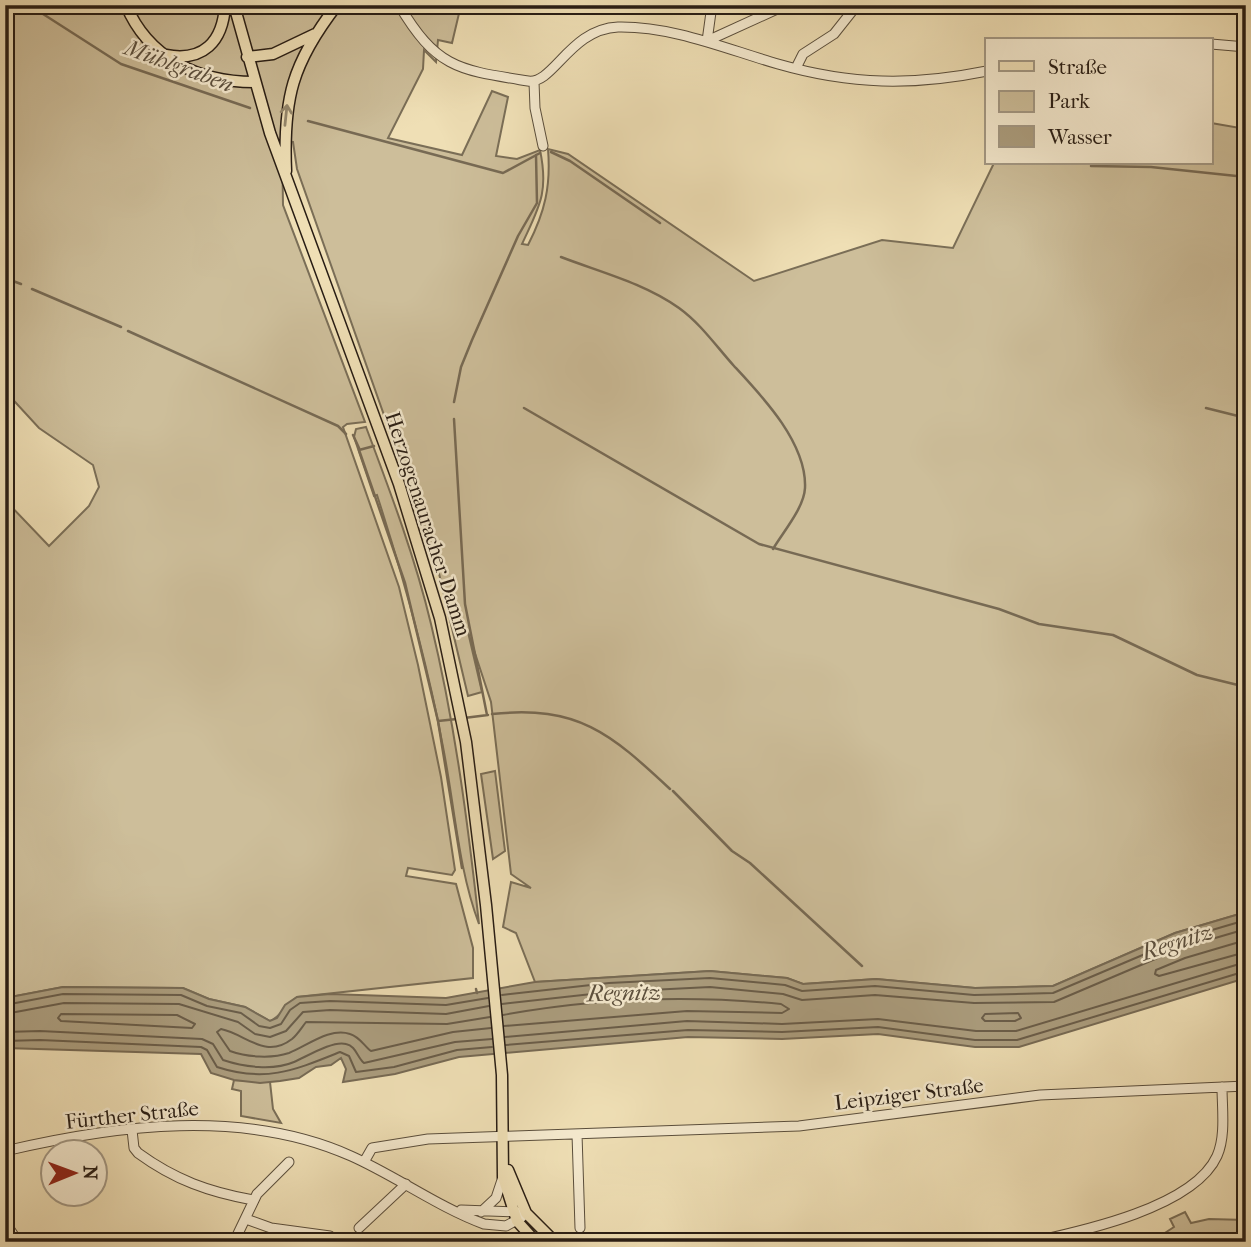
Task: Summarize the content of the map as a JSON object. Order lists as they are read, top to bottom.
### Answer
{
  "streets": {
    "main road": ["Herzogenauracher Damm"],
    "street": ["Leipziger Straße", "Fürther Straße"]
  },
  "crossings": [
    ["Herzogenauracher Damm", "Leipziger Straße"],
    ["Herzogenauracher Damm", "Fürther Straße"],
    ["Leipziger Straße", "Fürther Straße"]
  ],
  "water": ["Mühlgraben", "Regnitz"],
  "legend": ["Straße", "Park", "Wasser"],
  "north": "right"
}
